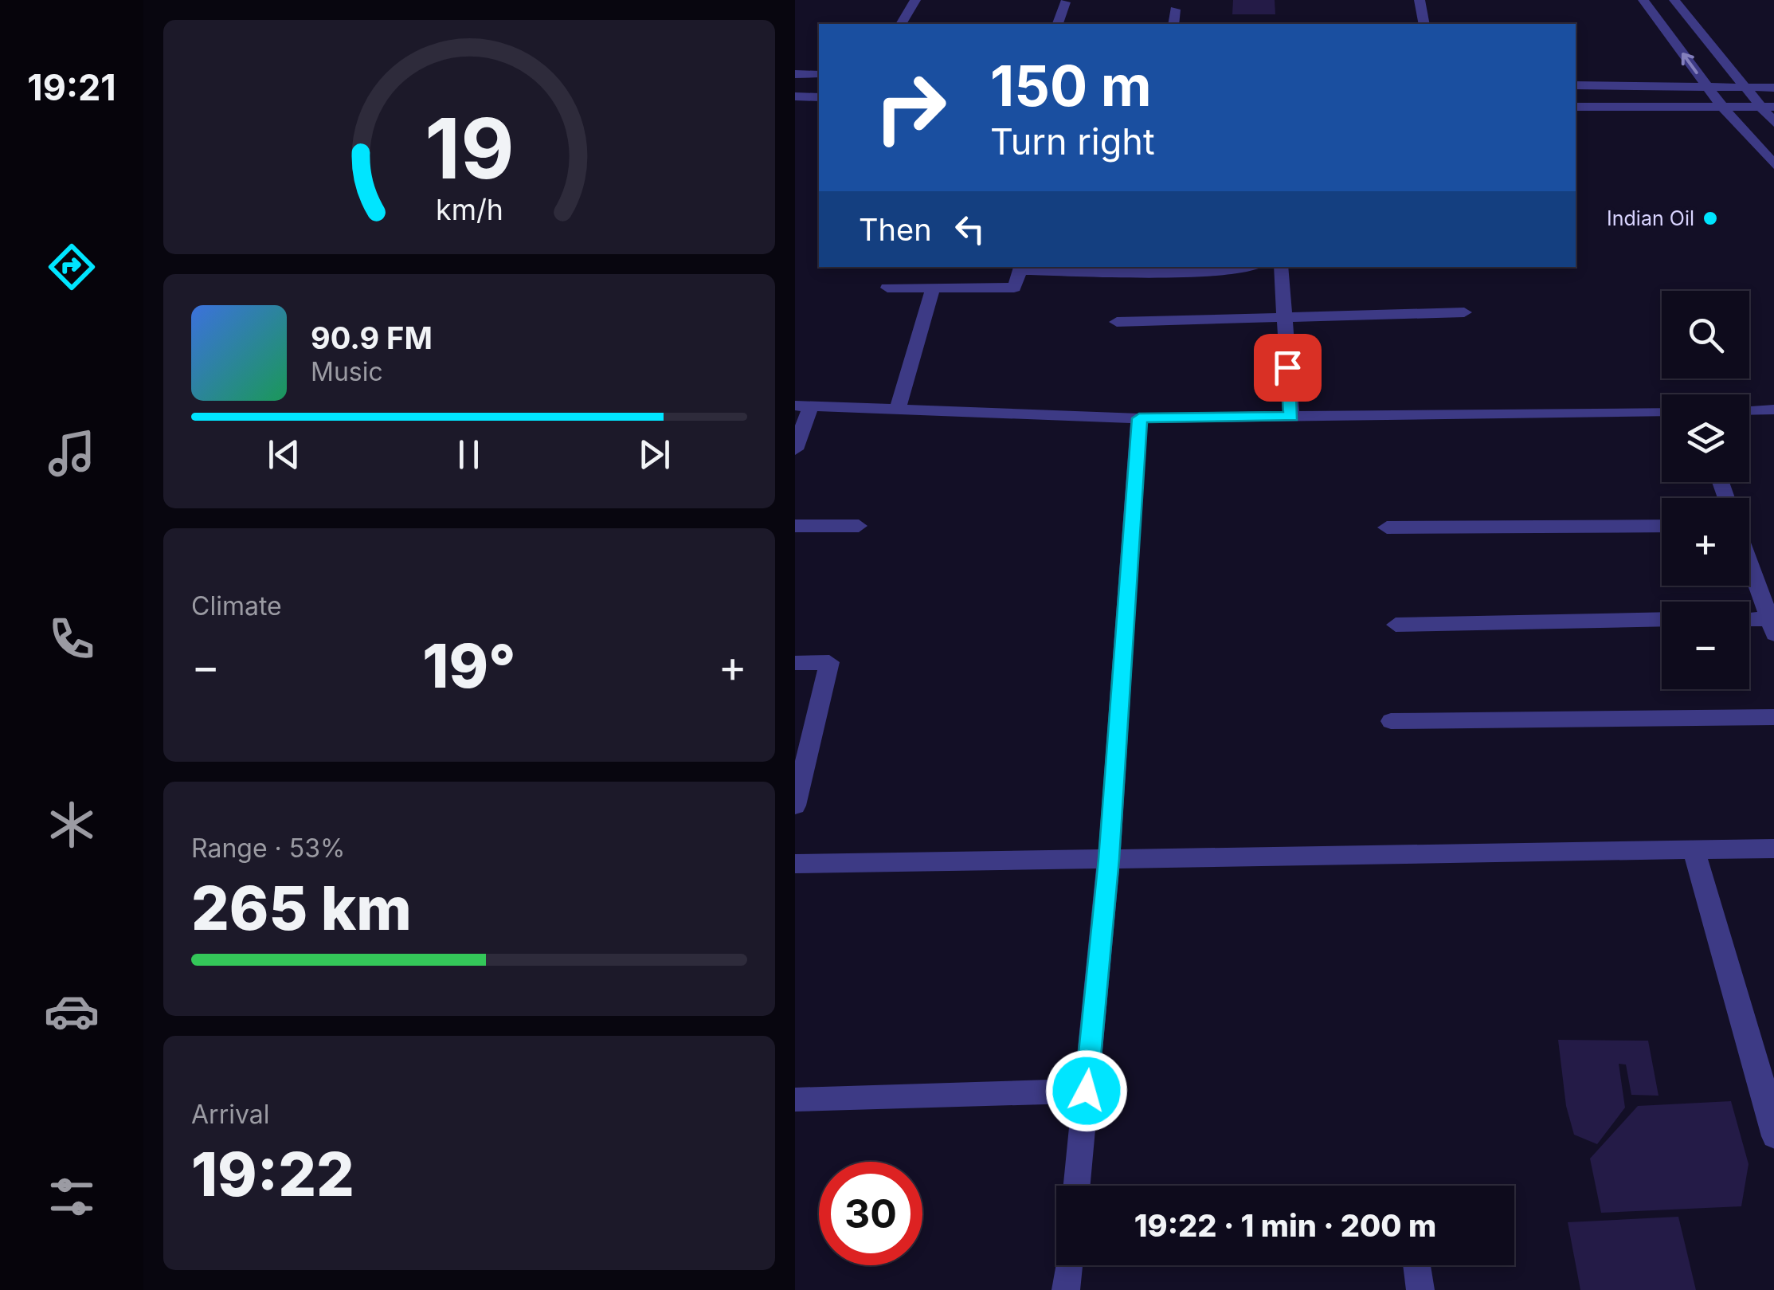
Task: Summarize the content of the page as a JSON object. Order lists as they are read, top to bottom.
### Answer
{
  "places": ["Indian Oil"],
  "page": {
    "tabs": "19:21",
    "turn": ["150 m", "Turn right"],
    "then": "Then",
    "map_buttons": ["+", "−"],
    "song": ["90.9 FM", "Music"],
    "tile": [
      "Climate",
      ["Range · 53%", "265 km"],
      ["Arrival", "19:22"]
    ],
    "heat": ["−", "19°", "+"],
    "limit": "30",
    "trip": "19:22 · 1 min · 200 m",
    "gauge": ["19", "km/h"]
  }
}
